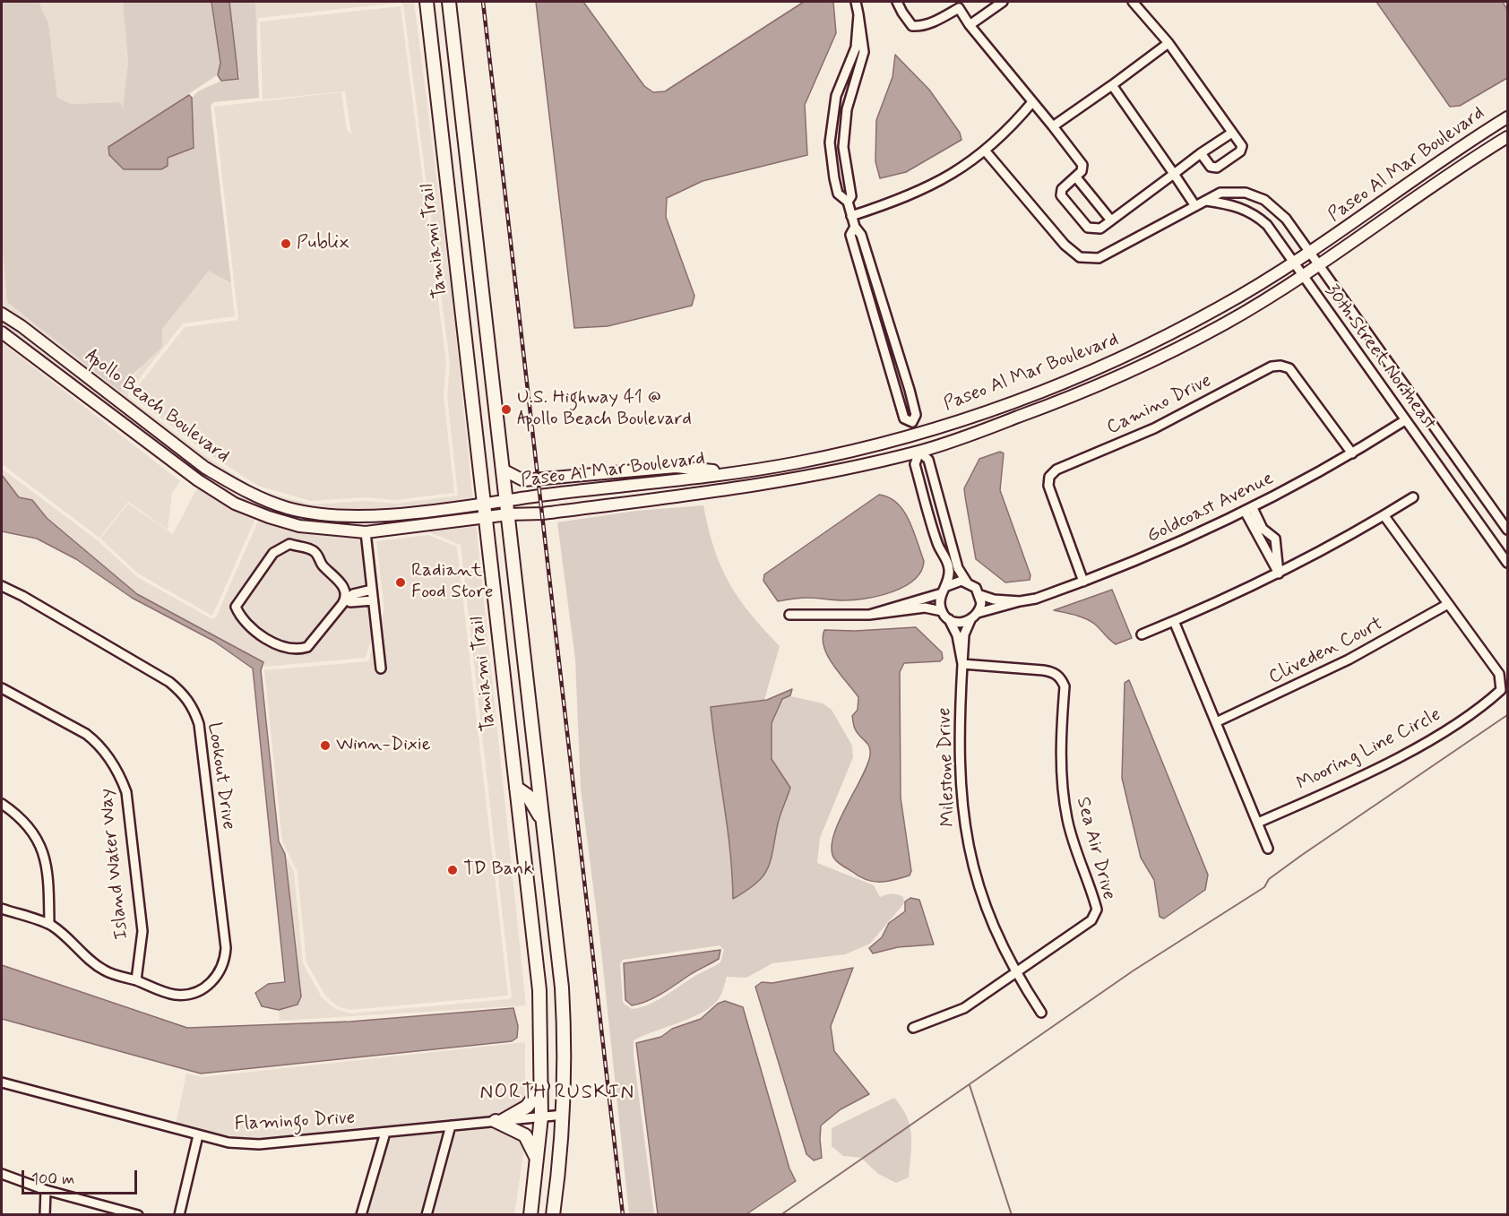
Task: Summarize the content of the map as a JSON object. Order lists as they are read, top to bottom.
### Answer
{
  "streets": {
    "main road": ["Paseo Al Mar Boulevard", "Tamiami Trail", "Apollo Beach Boulevard"],
    "street": [
      "30th Street Northeast",
      "Camino Drive",
      "Goldcoast Avenue",
      "Cliveden Court",
      "Mooring Line Circle",
      "Milestone Drive",
      "Lookout Drive",
      "Sea Air Drive",
      "Island Water Way",
      "Flamingo Drive"
    ]
  },
  "crossings": [
    ["Paseo Al Mar Boulevard", "30th Street Northeast"],
    ["Paseo Al Mar Boulevard", "Apollo Beach Boulevard"],
    ["Tamiami Trail", "Apollo Beach Boulevard"],
    ["Tamiami Trail", "Flamingo Drive"],
    ["30th Street Northeast", "Goldcoast Avenue"],
    ["Camino Drive", "Goldcoast Avenue"],
    ["Goldcoast Avenue", "Milestone Drive"],
    ["Cliveden Court", "Mooring Line Circle"],
    ["Milestone Drive", "Sea Air Drive"],
    ["Lookout Drive", "Island Water Way"]
  ],
  "districts": ["NORTH RUSKIN"],
  "places": [
    "Publix",
    "U.S. Highway 41 @ Apollo Beach Boulevard",
    "Radiant Food Store",
    "Winn-Dixie",
    "TD Bank"
  ],
  "scale_bar": "100 m"
}
